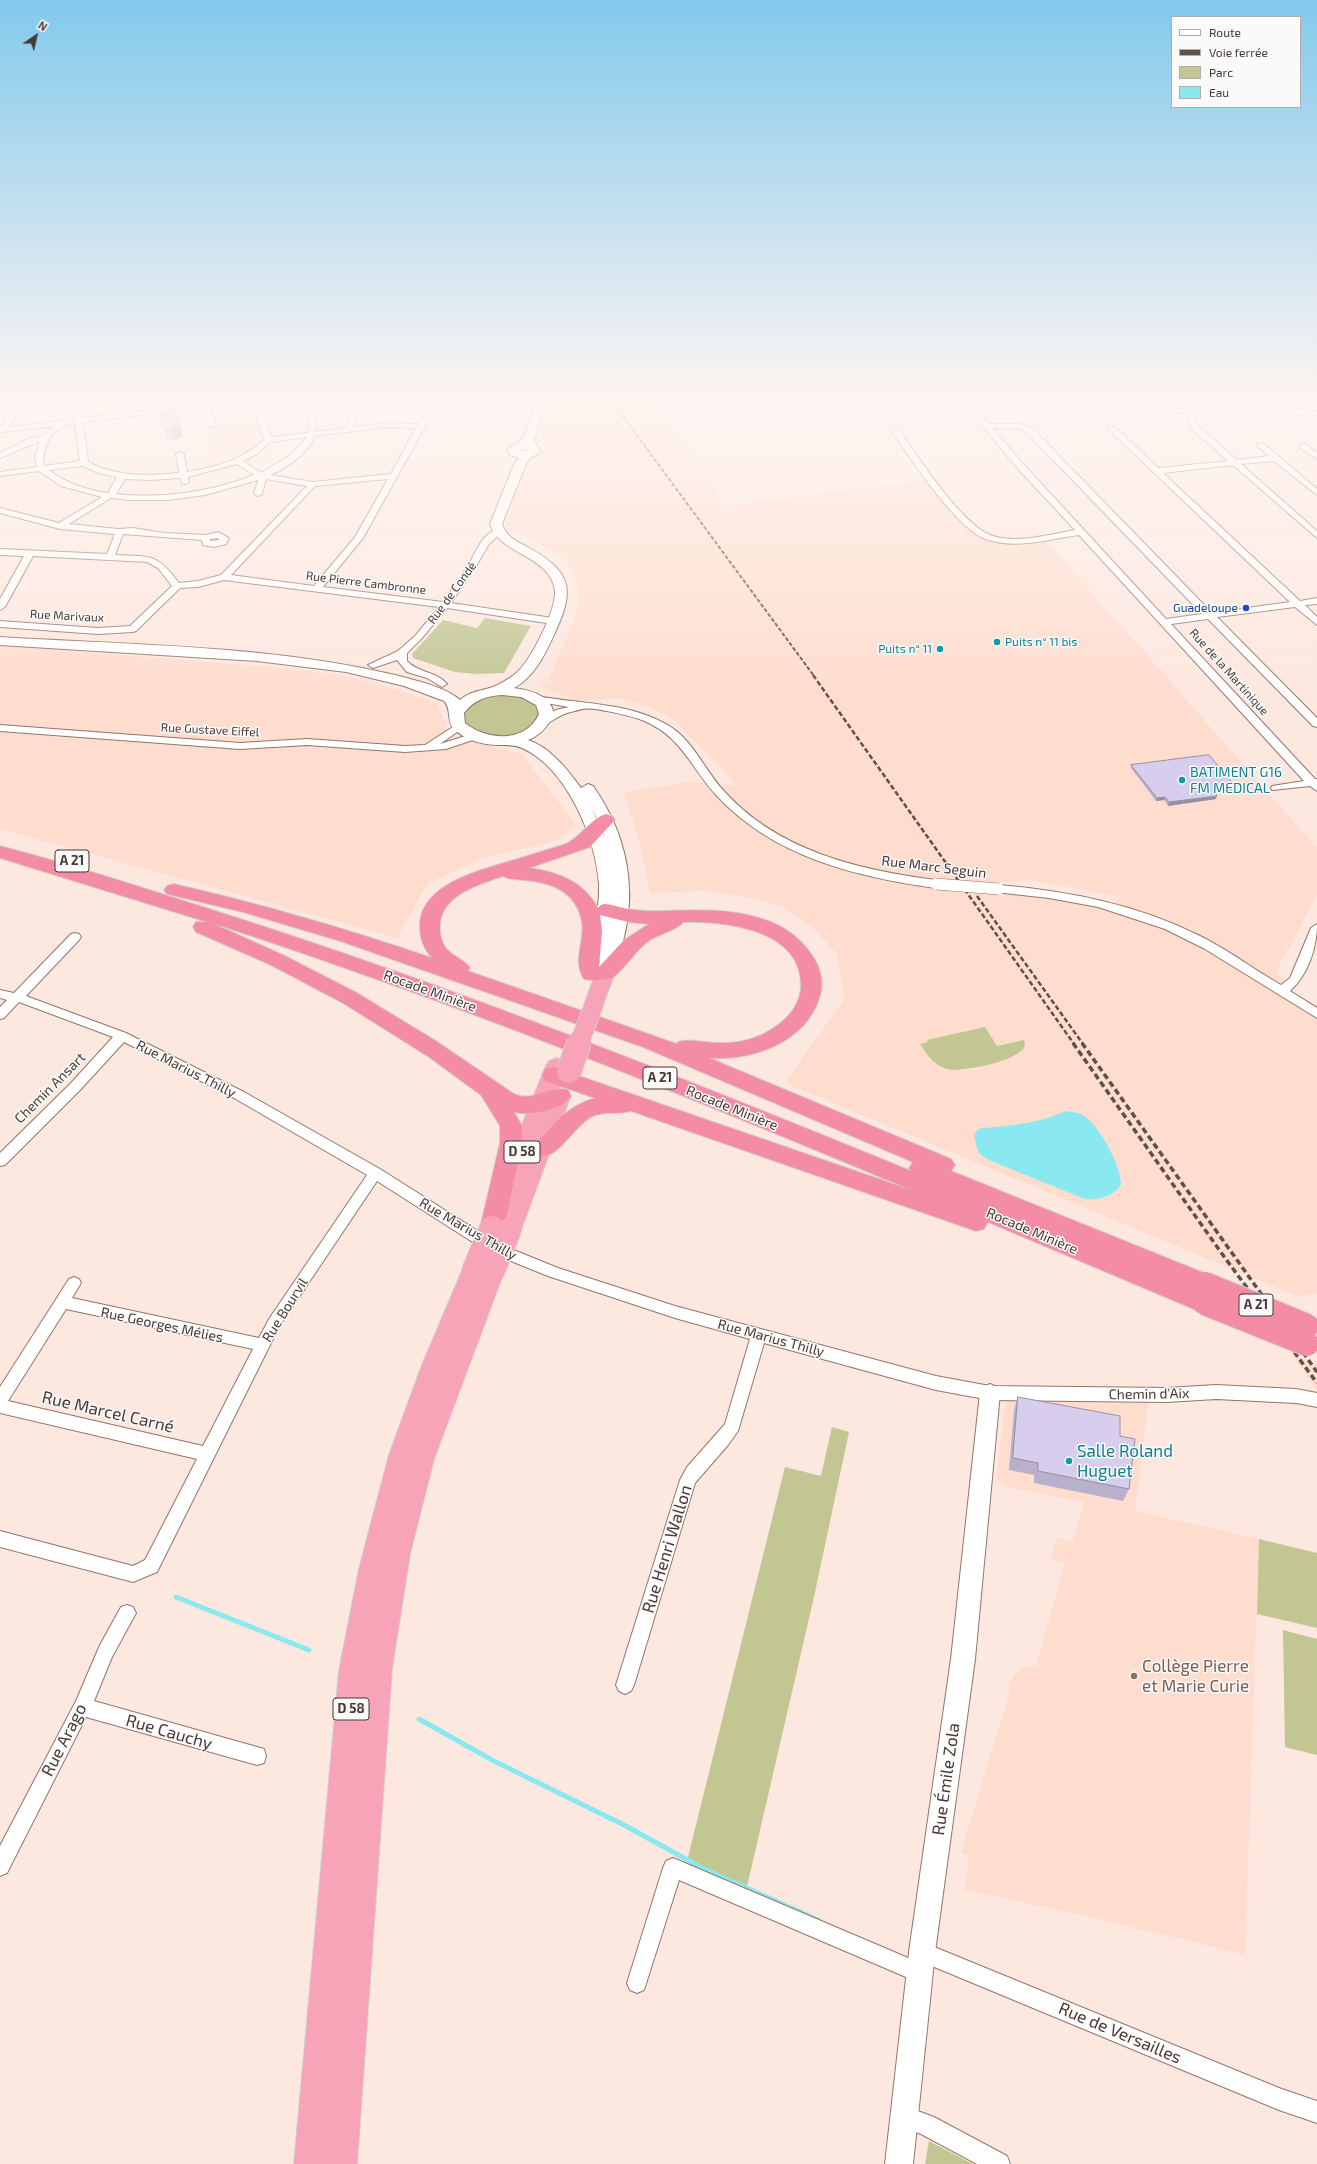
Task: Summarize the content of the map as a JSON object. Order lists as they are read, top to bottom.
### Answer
{
  "streets": {
    "highway": ["A 21", "Rocade Minière", "D 58"],
    "street": [
      "Rue Pierre Cambronne",
      "Rue de Condé",
      "Rue Marivaux",
      "Rue de la Martinique",
      "Rue Gustave Eiffel",
      "Rue Marc Seguin",
      "Rue Marius Thilly",
      "Chemin Ansart",
      "Rue Bourvil",
      "Rue Georges Mélies",
      "Chemin d'Aix",
      "Rue Marcel Carné",
      "Rue Henri Wallon",
      "Rue Cauchy",
      "Rue Arago",
      "Rue Émile Zola",
      "Rue de Versailles"
    ]
  },
  "crossings": [
    ["Rue Pierre Cambronne", "Rue de Condé"],
    ["Rue Marc Seguin", "D 58"],
    ["Rue Marius Thilly", "Chemin Ansart"],
    ["Rue Marius Thilly", "Rue Bourvil"],
    ["Rue Marius Thilly", "Chemin d'Aix"],
    ["Rue Marius Thilly", "Rue Henri Wallon"],
    ["Rue Marius Thilly", "Rue Émile Zola"],
    ["Rue Bourvil", "Rue Georges Mélies"],
    ["Rue Bourvil", "Rue Marcel Carné"],
    ["Chemin d'Aix", "Rue Émile Zola"],
    ["Rue Cauchy", "Rue Arago"],
    ["Rue Émile Zola", "Rue de Versailles"]
  ],
  "places": [
    "Guadeloupe",
    "Puits n° 11 bis",
    "Puits n° 11",
    "BATIMENT G16 FM MEDICAL",
    "Salle Roland Huguet",
    "Collège Pierre et Marie Curie"
  ],
  "legend": [
    "Route",
    "Voie ferrée",
    "Parc",
    "Eau"
  ],
  "north": "top right"
}
